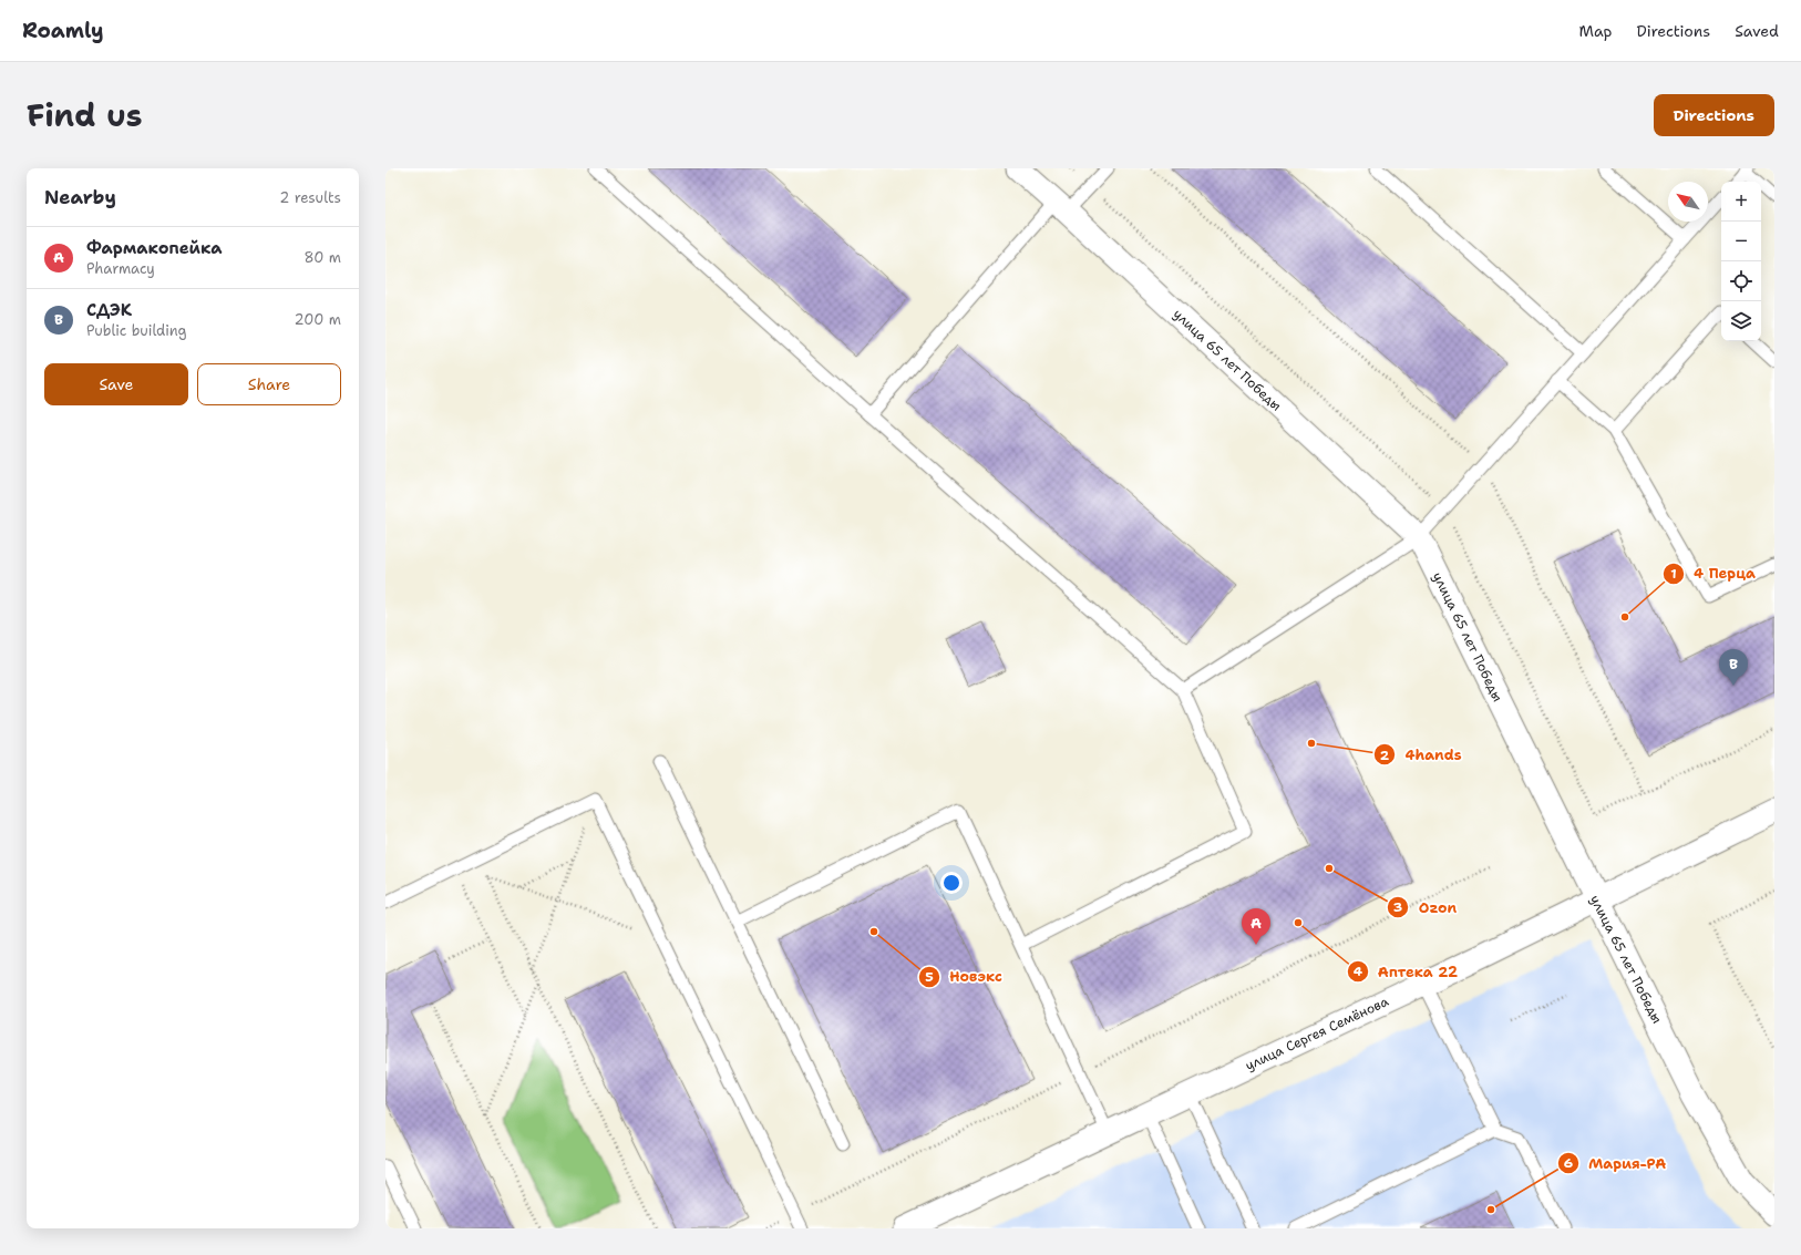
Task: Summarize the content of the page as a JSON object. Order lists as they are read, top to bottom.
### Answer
{
  "streets": {
    "street": ["улица 65 лет Победы", "улица Сергея Семёнова"]
  },
  "crossings": [
    ["улица 65 лет Победы", "улица Сергея Семёнова"]
  ],
  "places": [
    "4 Перца",
    "4hands",
    "Ozon",
    "Аптека 22",
    "Новэкс",
    "Мария-РА"
  ],
  "north": "top left",
  "page": {
    "header": "Roamly",
    "nav": ["Map", "Directions", "Saved"],
    "title": "Find us",
    "buttons": [
      "Directions",
      ["Save", "Share"]
    ],
    "heading": ["Nearby", "2 results"],
    "map_buttons": ["+", "−"],
    "list": [
      {
        "mark": "A",
        "name": "Фармакопейка",
        "note": "Pharmacy",
        "value": "80 m"
      },
      {
        "mark": "B",
        "name": "СДЭК",
        "note": "Public building",
        "value": "200 m"
      }
    ],
    "pins": ["B", "A"]
  }
}
